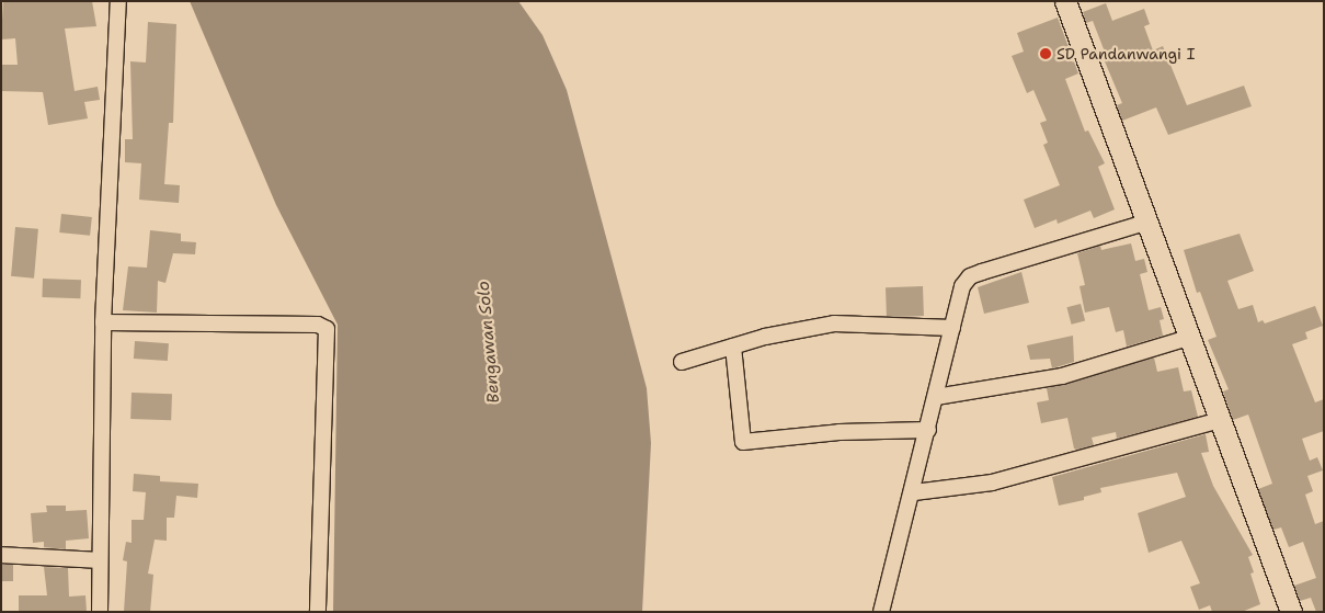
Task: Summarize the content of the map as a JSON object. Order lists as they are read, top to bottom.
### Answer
{
  "water": ["Bengawan Solo"],
  "places": ["SD Pandanwangi I"]
}
